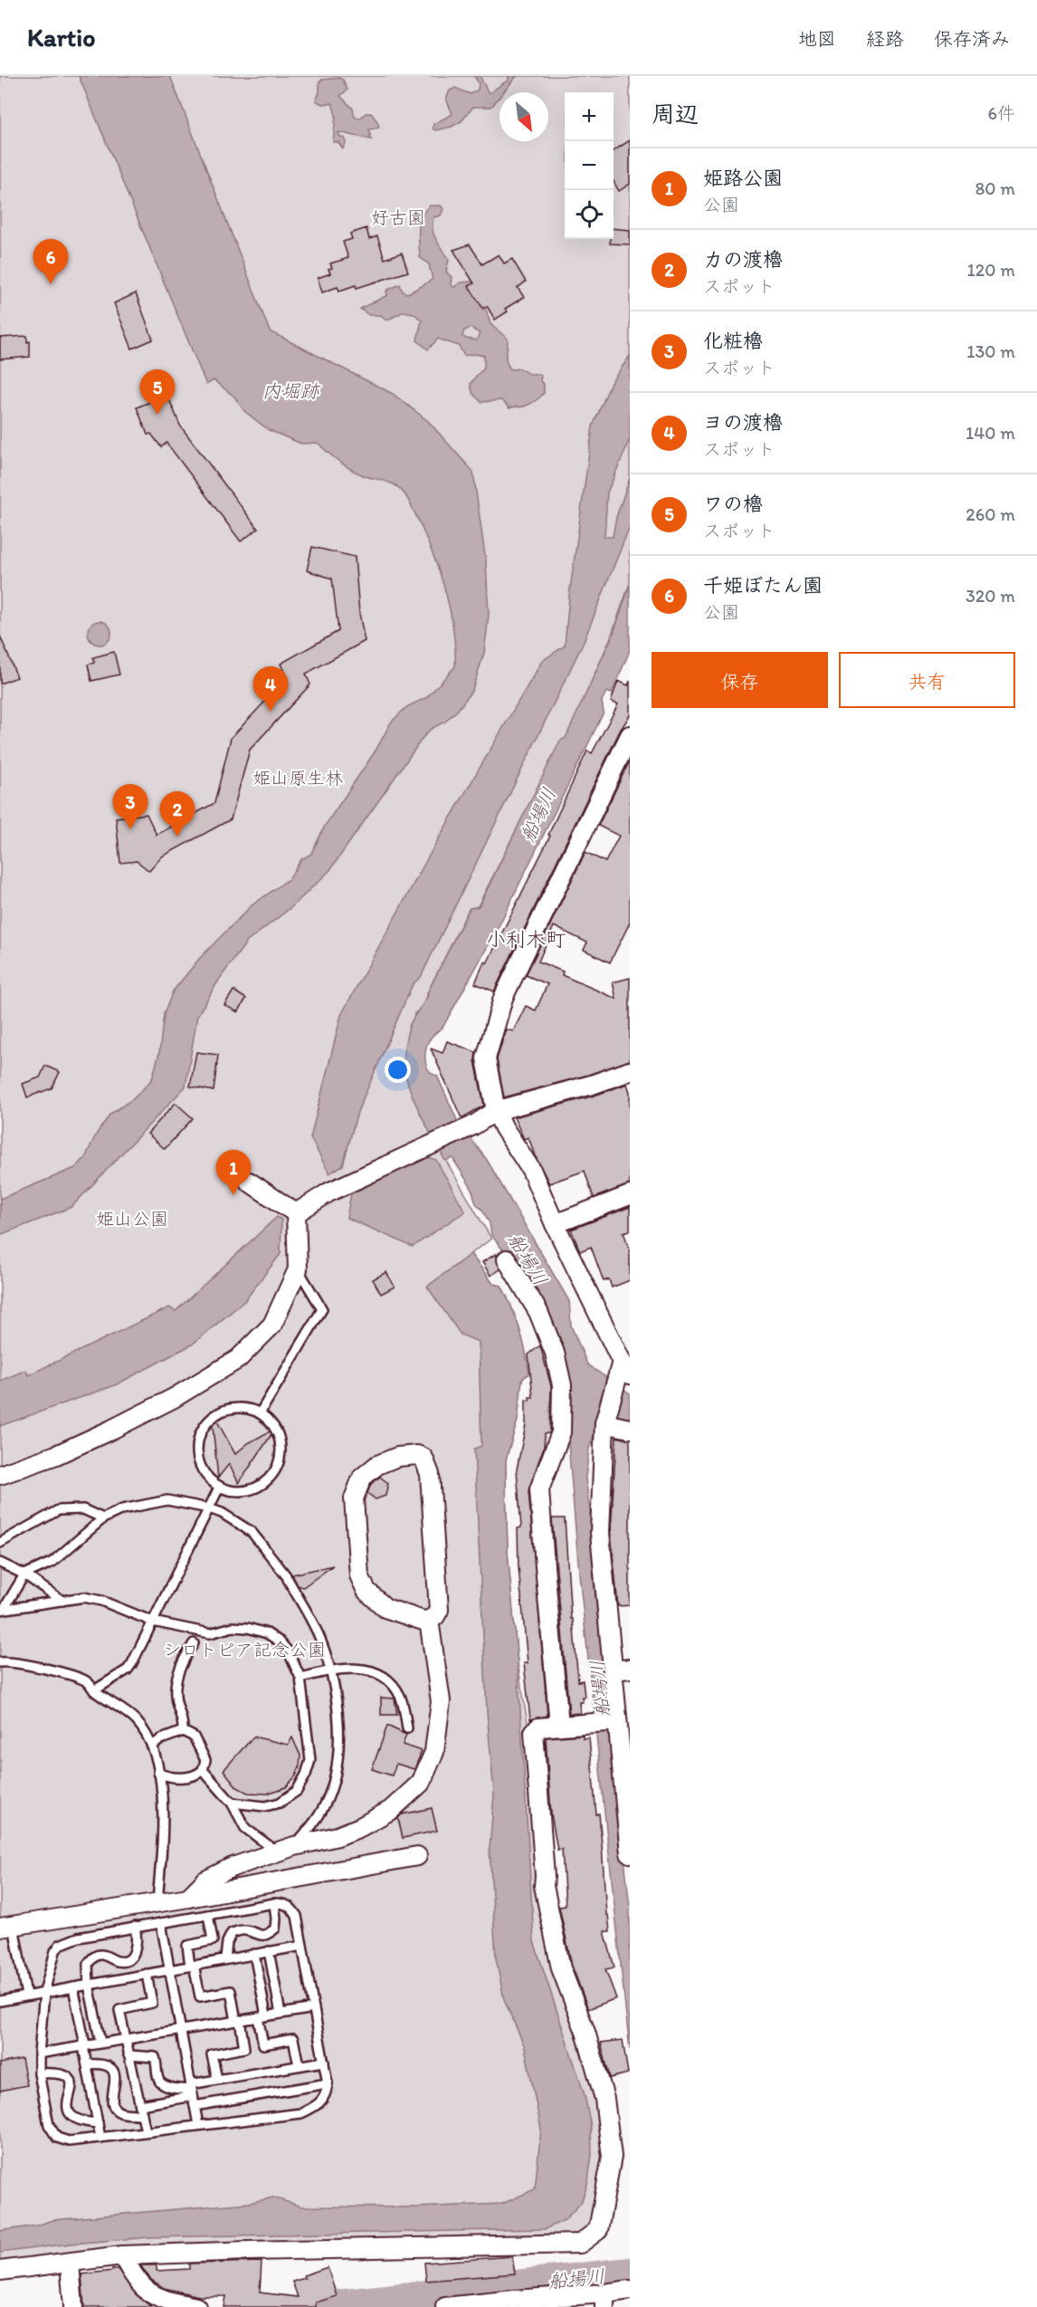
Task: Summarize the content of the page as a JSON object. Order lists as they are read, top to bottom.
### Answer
{
  "districts": ["小利木町"],
  "water": ["内堀跡", "船場川"],
  "parks": [
    "好古園",
    "姫山原生林",
    "姫山公園",
    "シロトピア記念公園"
  ],
  "north": "bottom right",
  "page": {
    "header": "Kartio",
    "nav": ["地図", "経路", "保存済み"],
    "heading": ["周辺", "6件"],
    "map_buttons": ["+", "−"],
    "list": [
      {
        "mark": "1",
        "name": "姫路公園",
        "note": "公園",
        "value": "80 m"
      },
      {
        "mark": "2",
        "name": "カの渡櫓",
        "note": "スポット",
        "value": "120 m"
      },
      {
        "mark": "3",
        "name": "化粧櫓",
        "note": "スポット",
        "value": "130 m"
      },
      {
        "mark": "4",
        "name": "ヨの渡櫓",
        "note": "スポット",
        "value": "140 m"
      },
      {
        "mark": "5",
        "name": "ワの櫓",
        "note": "スポット",
        "value": "260 m"
      },
      {
        "mark": "6",
        "name": "千姫ぼたん園",
        "note": "公園",
        "value": "320 m"
      }
    ],
    "pins": [
      "6",
      "5",
      "4",
      "3",
      "2",
      "1"
    ],
    "buttons": ["保存", "共有"]
  }
}
